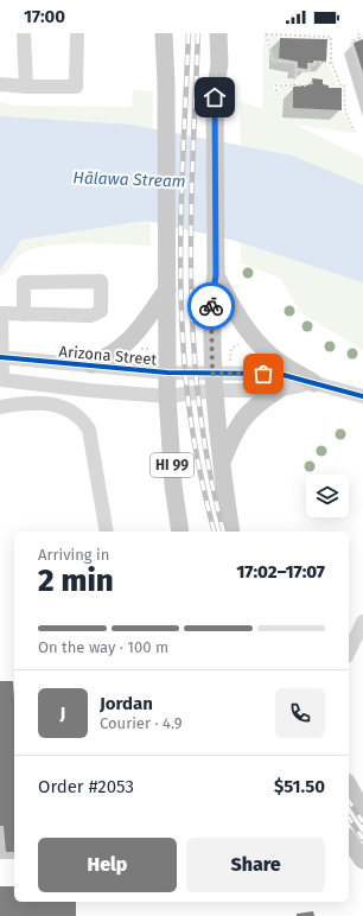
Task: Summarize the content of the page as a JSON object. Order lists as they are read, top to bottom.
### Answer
{
  "streets": {
    "main road": ["HI 99"],
    "street": ["Arizona Street"]
  },
  "crossings": [
    ["Arizona Street", "HI 99"]
  ],
  "water": ["Hālawa Stream"],
  "page": {
    "status": "17:00",
    "heading": ["2 min", "Arriving in", "17:02–17:07"],
    "panel": [
      "Jordan",
      "Courier · 4.9",
      "Order #2053",
      "$51.50"
    ],
    "bar": "On the way · 100 m",
    "round": "J",
    "buttons": ["Help", "Share"]
  }
}
